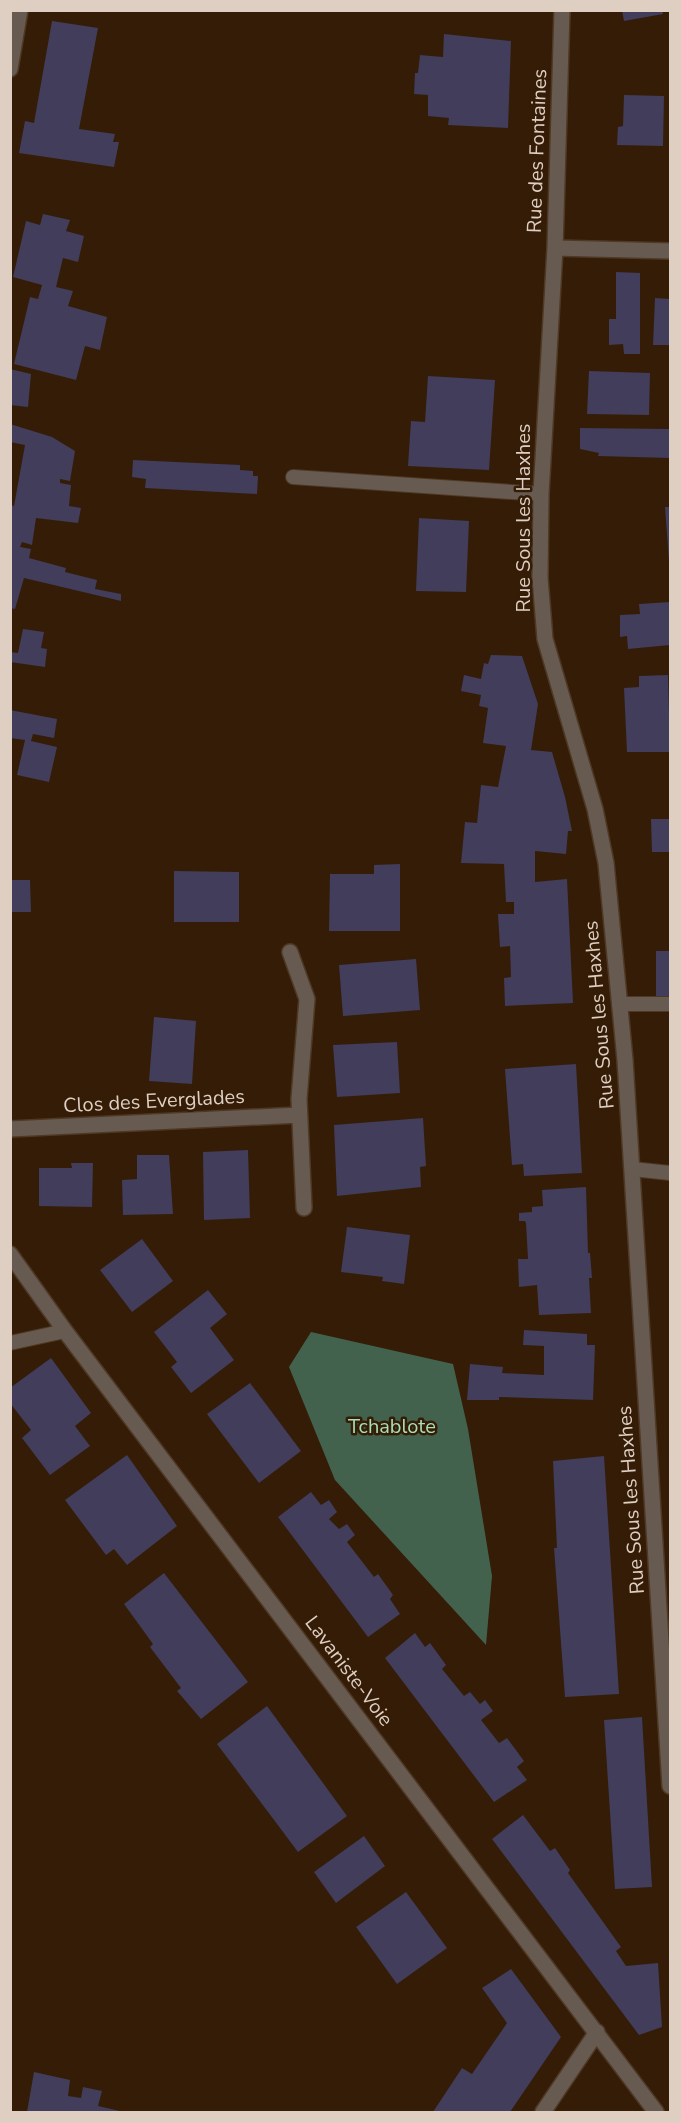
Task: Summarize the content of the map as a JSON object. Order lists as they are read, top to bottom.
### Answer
{
  "streets": {
    "street": [
      "Rue des Fontaines",
      "Rue Sous les Haxhes",
      "Clos des Everglades",
      "Lavaniste-Voie"
    ]
  },
  "crossings": [
    ["Rue des Fontaines", "Rue Sous les Haxhes"]
  ],
  "parks": ["Tchablote"]
}
